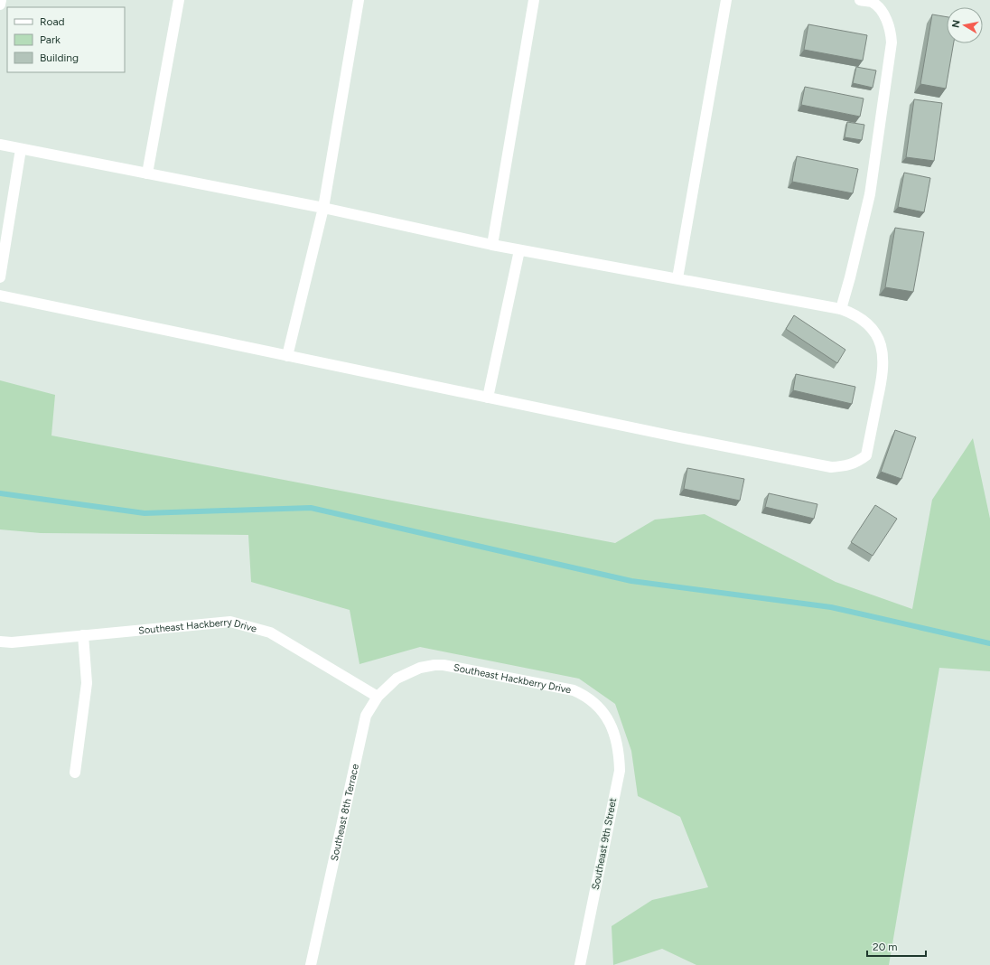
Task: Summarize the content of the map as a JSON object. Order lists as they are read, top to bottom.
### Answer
{
  "streets": {
    "street": ["Southeast Hackberry Drive", "Southeast 8th Terrace", "Southeast 9th Street"]
  },
  "crossings": [
    ["Southeast Hackberry Drive", "Southeast 8th Terrace"],
    ["Southeast Hackberry Drive", "Southeast 9th Street"]
  ],
  "legend": ["Road", "Park", "Building"],
  "scale_bar": "20 m",
  "north": "left"
}
